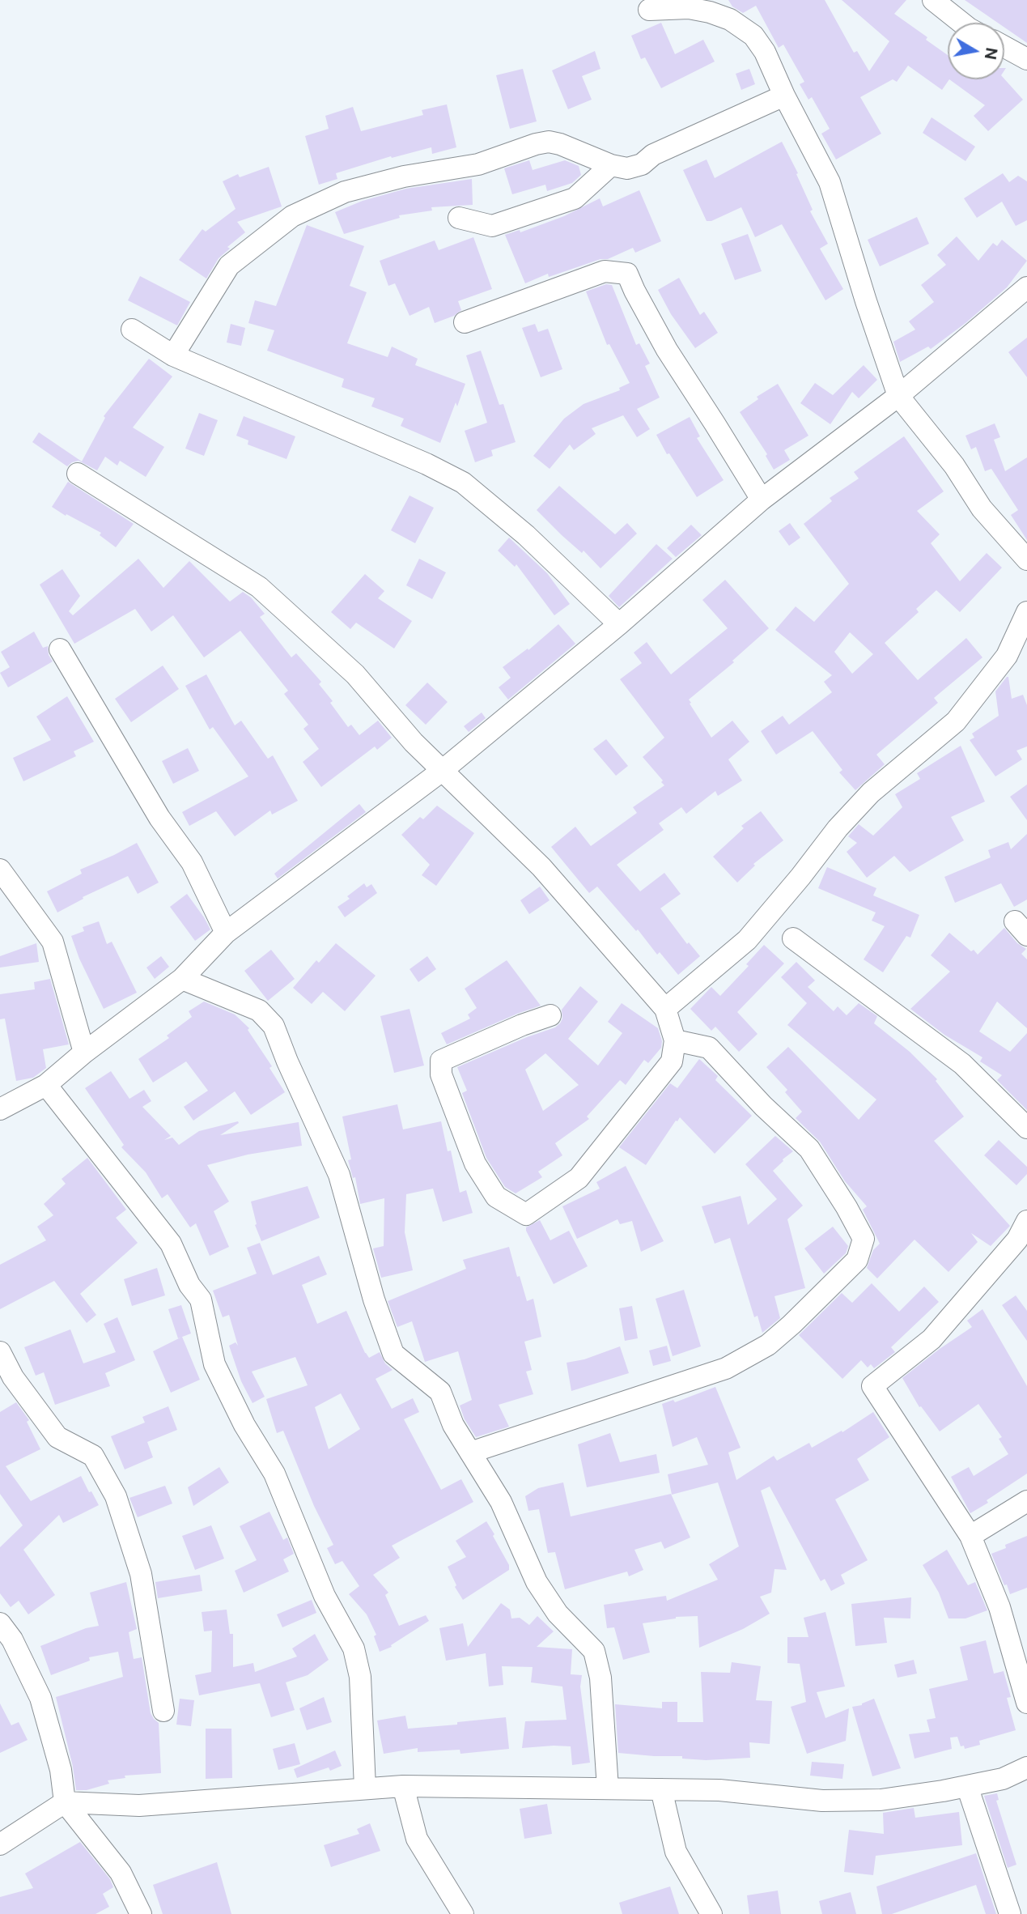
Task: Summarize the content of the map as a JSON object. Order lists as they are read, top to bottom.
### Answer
{
  "north": "right"
}
